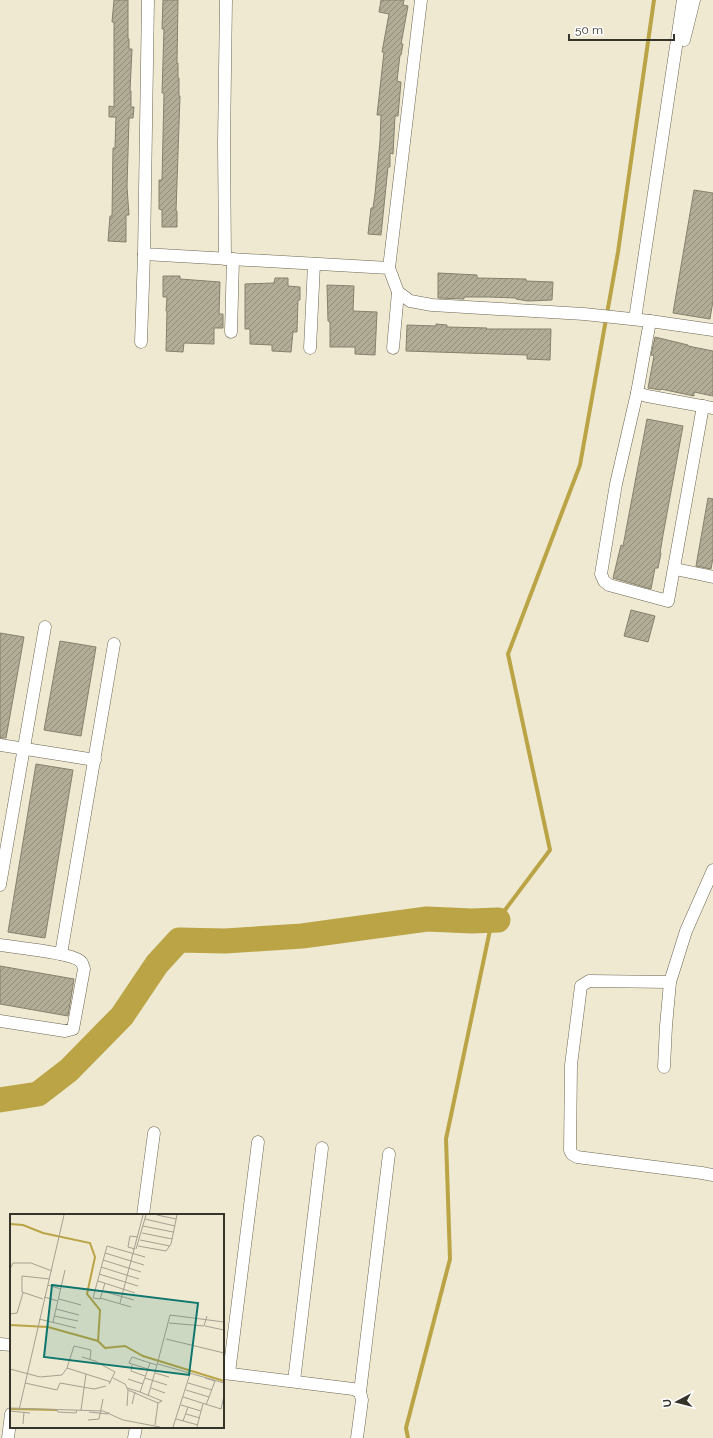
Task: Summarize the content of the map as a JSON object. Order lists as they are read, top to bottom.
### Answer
{
  "scale_bar": "50 m",
  "north": "left"
}
